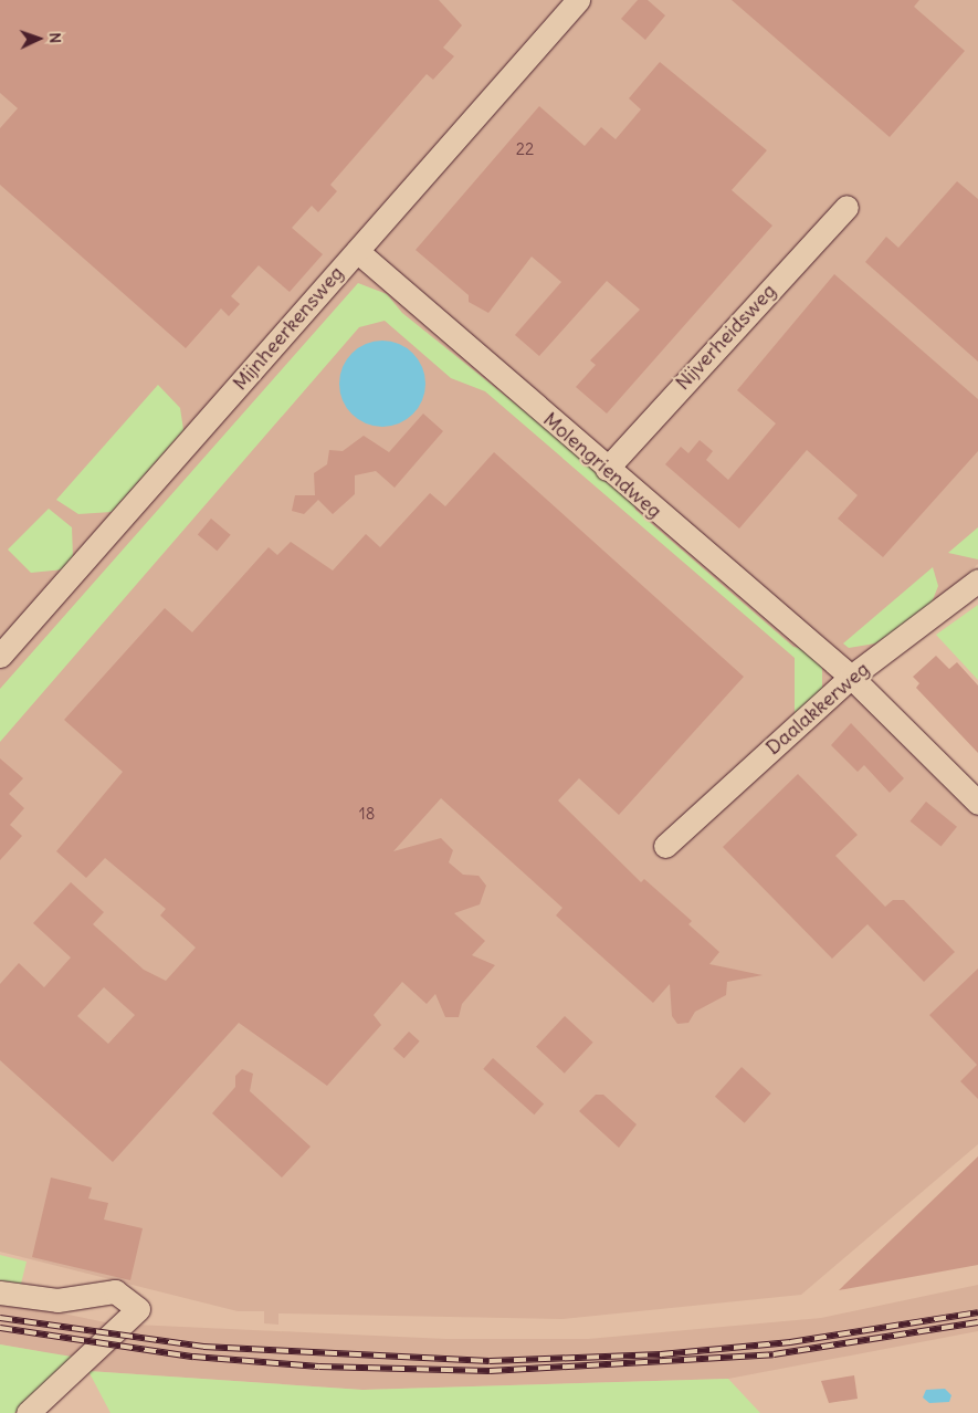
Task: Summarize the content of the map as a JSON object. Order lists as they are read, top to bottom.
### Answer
{
  "streets": {
    "street": [
      "Mijnheerkensweg",
      "Nijverheidsweg",
      "Molengriendweg",
      "Daalakkerweg"
    ]
  },
  "crossings": [
    ["Mijnheerkensweg", "Molengriendweg"],
    ["Nijverheidsweg", "Molengriendweg"],
    ["Molengriendweg", "Daalakkerweg"]
  ],
  "house_numbers": ["22", "18"],
  "north": "right"
}
